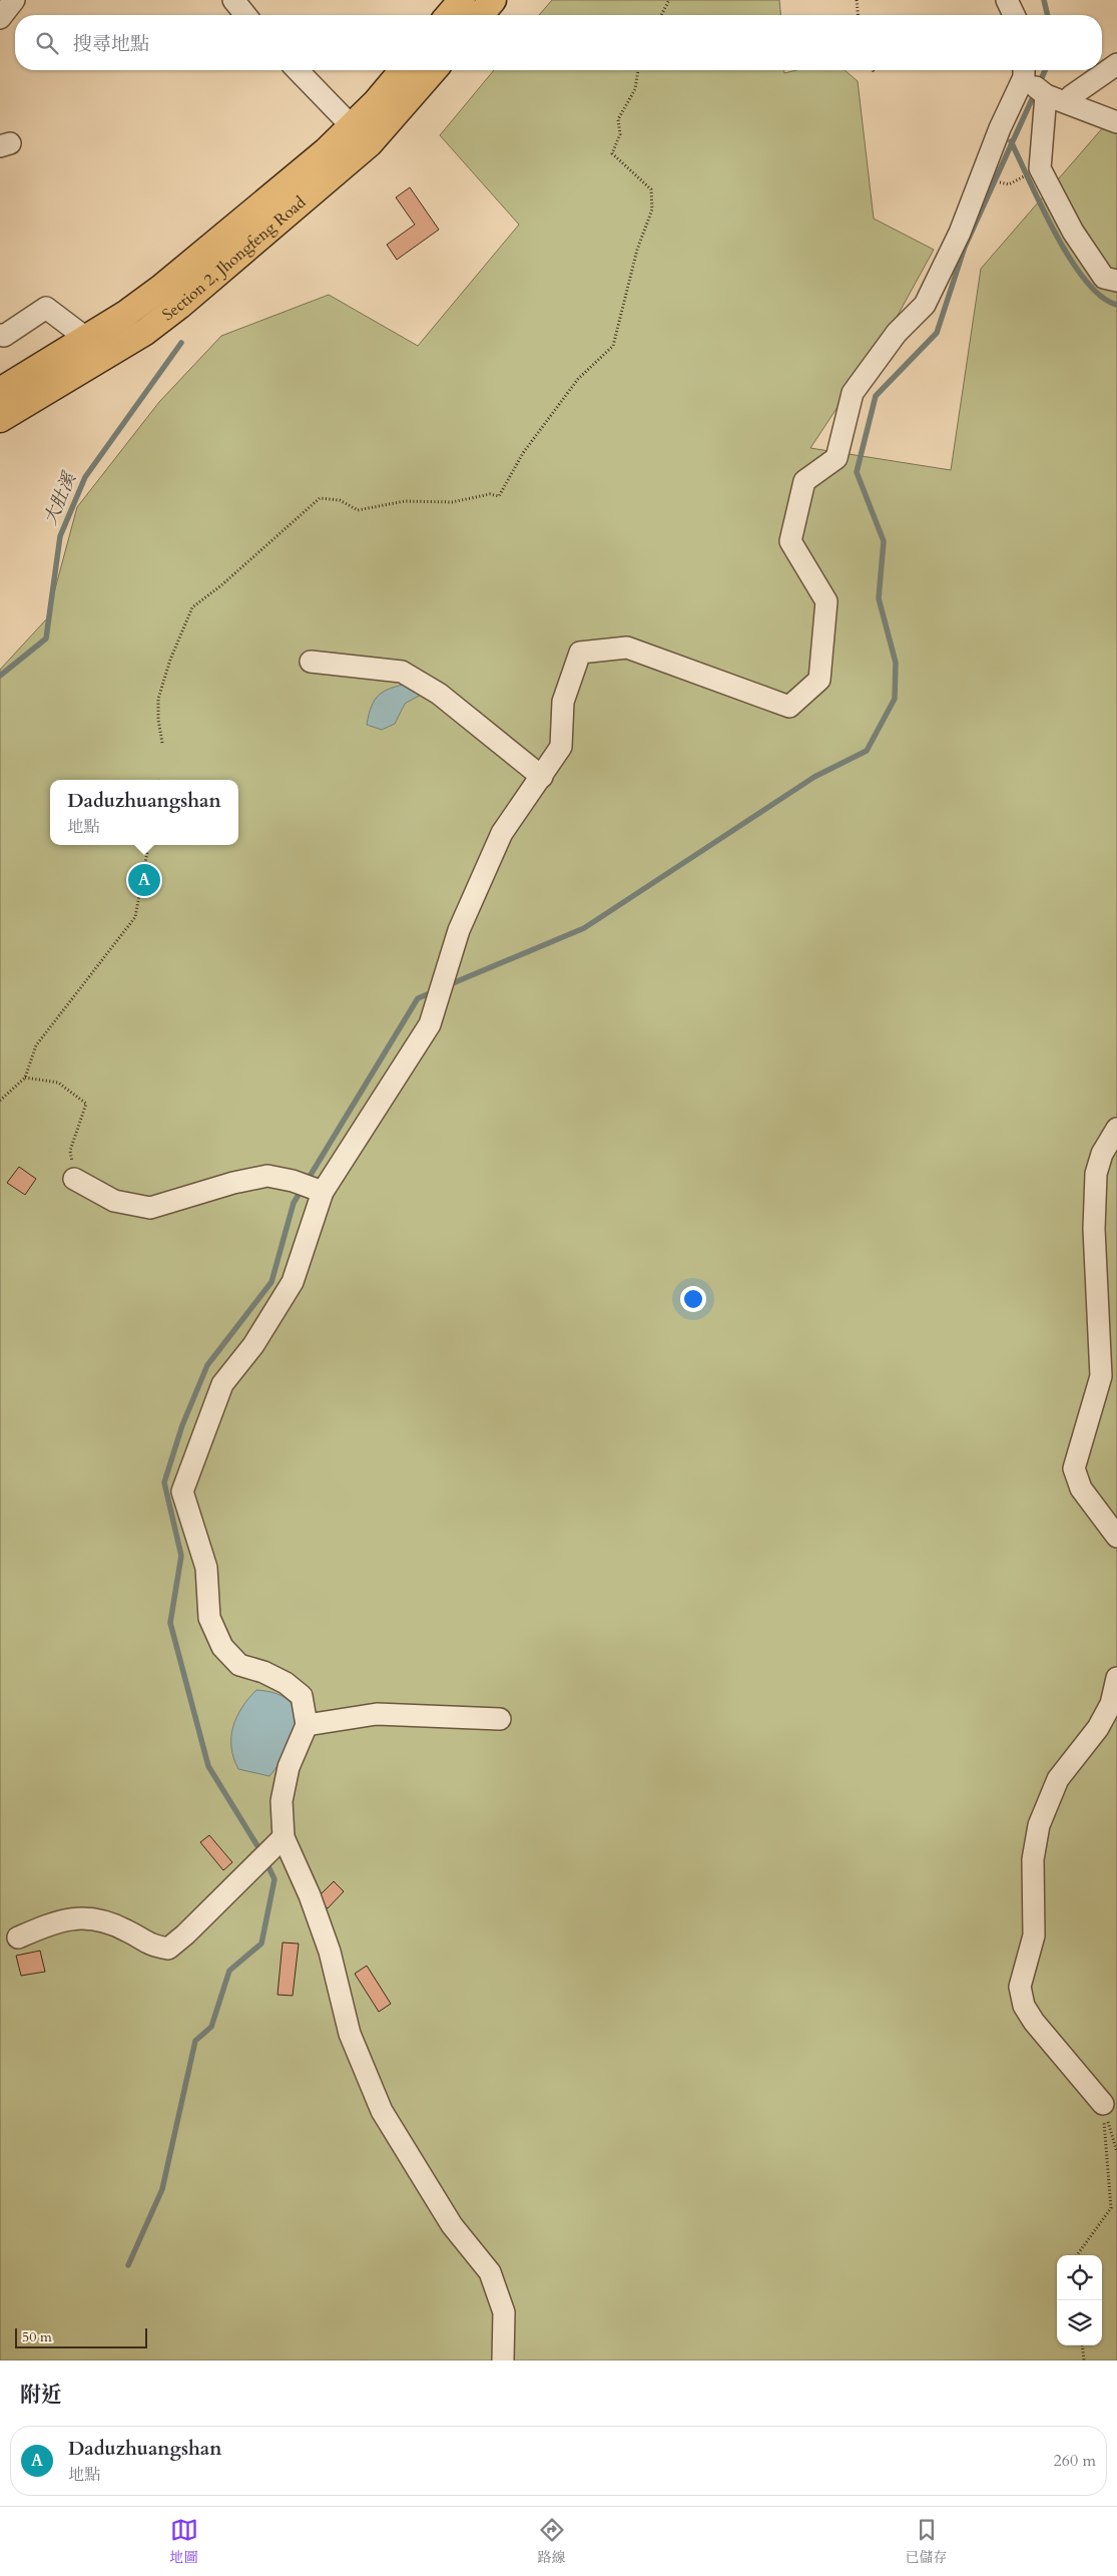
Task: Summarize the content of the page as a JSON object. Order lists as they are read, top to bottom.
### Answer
{
  "streets": {
    "main road": ["Section 2, Jhongfeng Road"]
  },
  "water": ["大肚溪"],
  "scale_bar": "50 m",
  "page": {
    "search": "搜尋地點",
    "popup": ["Daduzhuangshan", "地點"],
    "pins": "A",
    "scale": "50 m",
    "heading": "附近",
    "list": [
      {
        "mark": "A",
        "name": "Daduzhuangshan",
        "note": "地點",
        "value": "260 m"
      }
    ],
    "nav": ["地圖", "路線", "已儲存"]
  }
}
